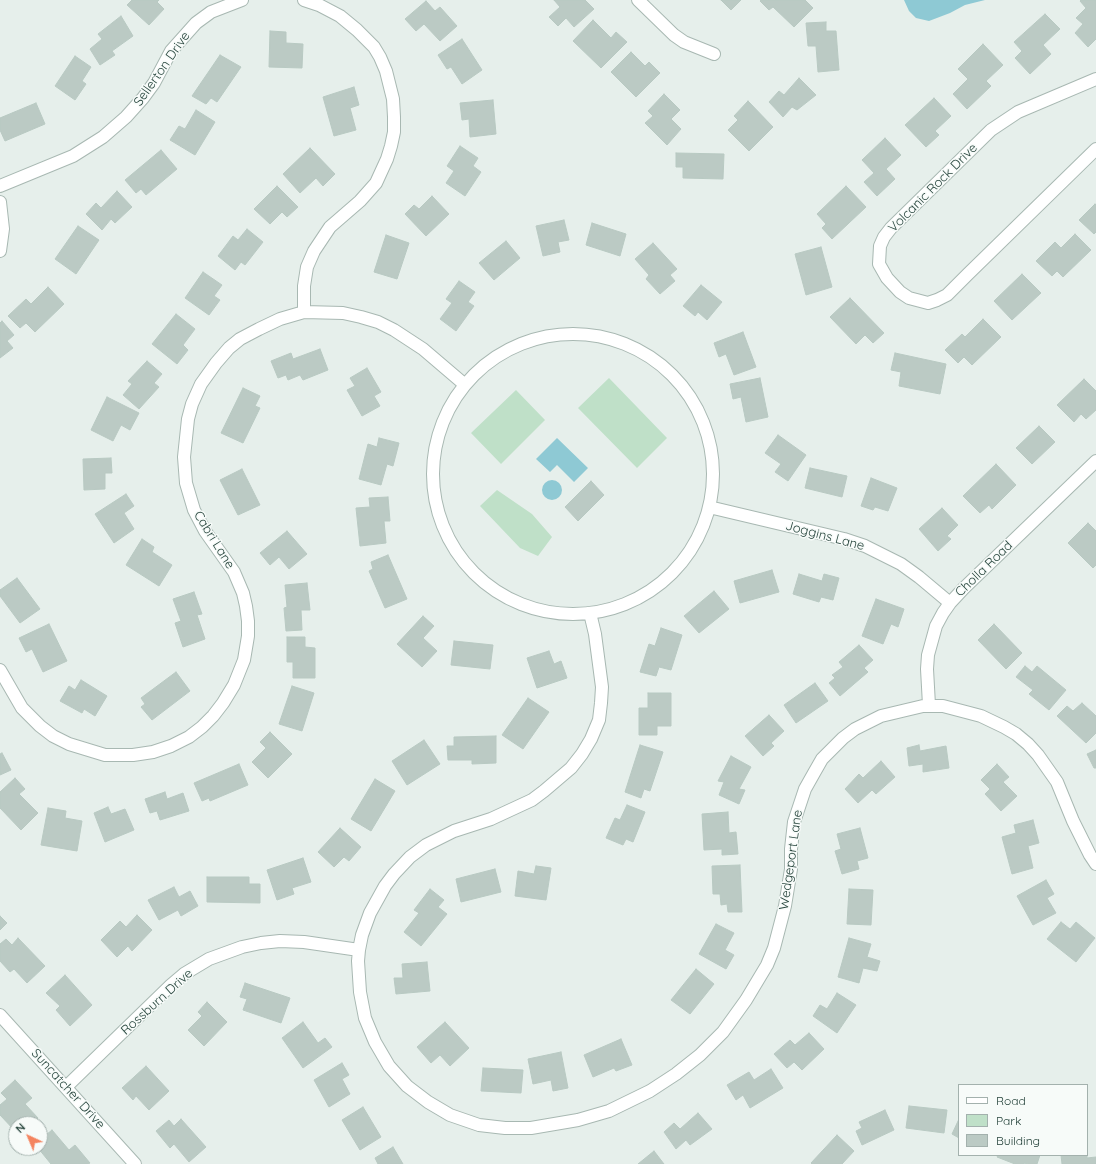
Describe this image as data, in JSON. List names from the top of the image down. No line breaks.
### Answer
{"streets":{"street":["Sellerton Drive","Volcanic Rock Drive","Joggins Lane","Cabri Lane","Cholla Road","Wedgeport Lane","Rossburn Drive","Suncatcher Drive"]},"crossings":[["Joggins Lane","Cholla Road"],["Cholla Road","Wedgeport Lane"],["Wedgeport Lane","Rossburn Drive"],["Rossburn Drive","Suncatcher Drive"]],"legend":["Road","Park","Building"],"north":"top left"}
